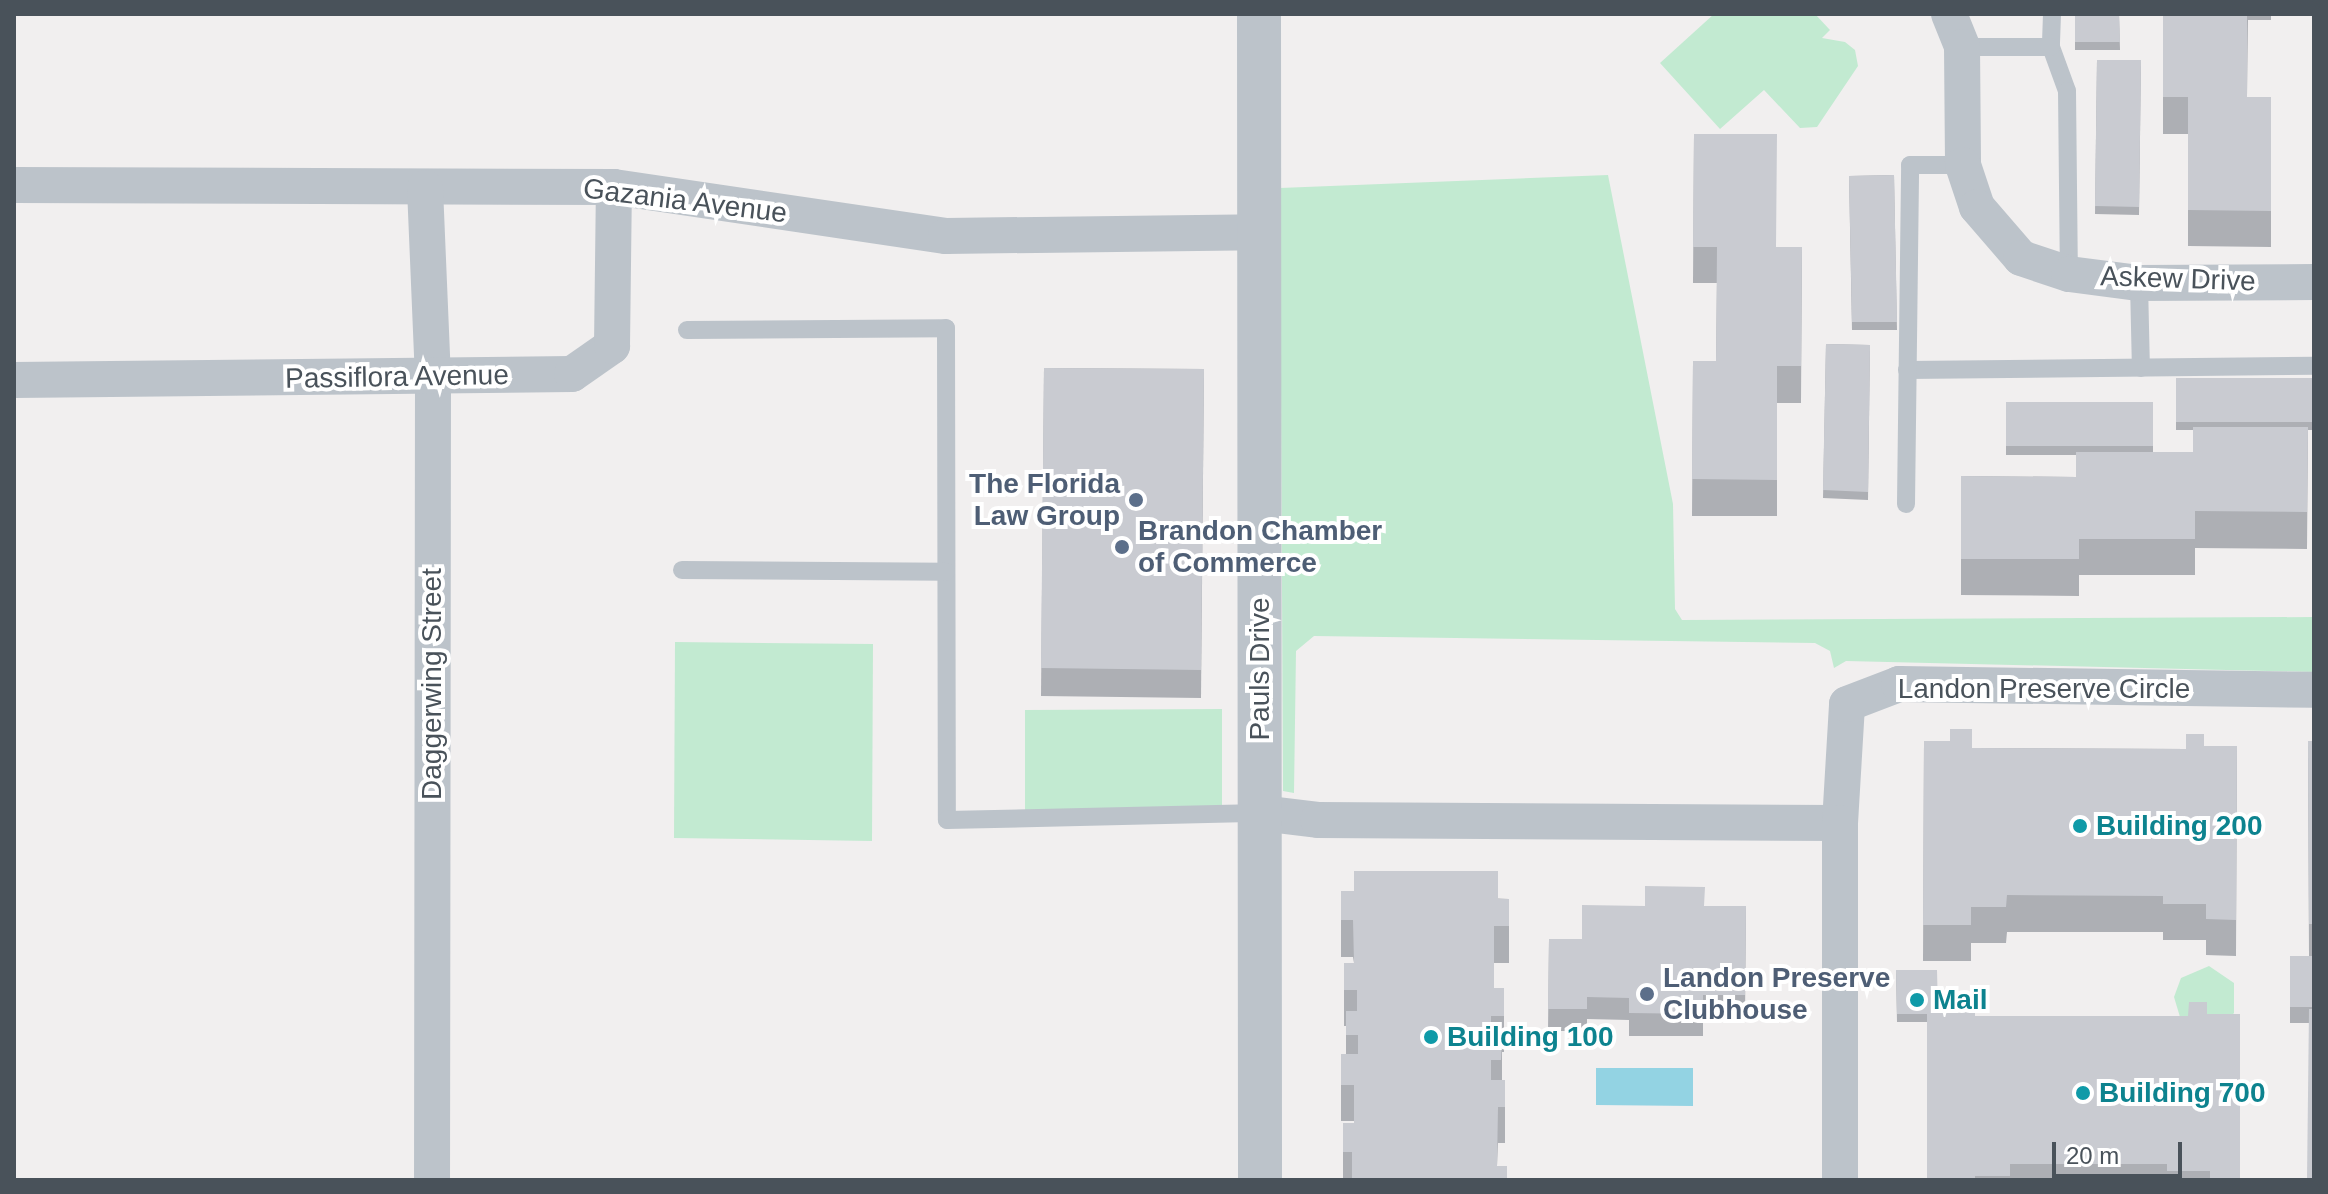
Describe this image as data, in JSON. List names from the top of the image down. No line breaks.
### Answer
{"streets":{"street":["Gazania Avenue","Askew Drive","Passiflora Avenue","Pauls Drive","Daggerwing Street","Landon Preserve Circle"]},"crossings":[["Gazania Avenue","Passiflora Avenue"],["Gazania Avenue","Pauls Drive"],["Gazania Avenue","Daggerwing Street"],["Passiflora Avenue","Daggerwing Street"]],"places":["The Florida Law Group","Brandon Chamber of Commerce","Building 200","Landon Preserve Clubhouse","Mail","Building 100","Building 700"],"scale_bar":"20 m"}
